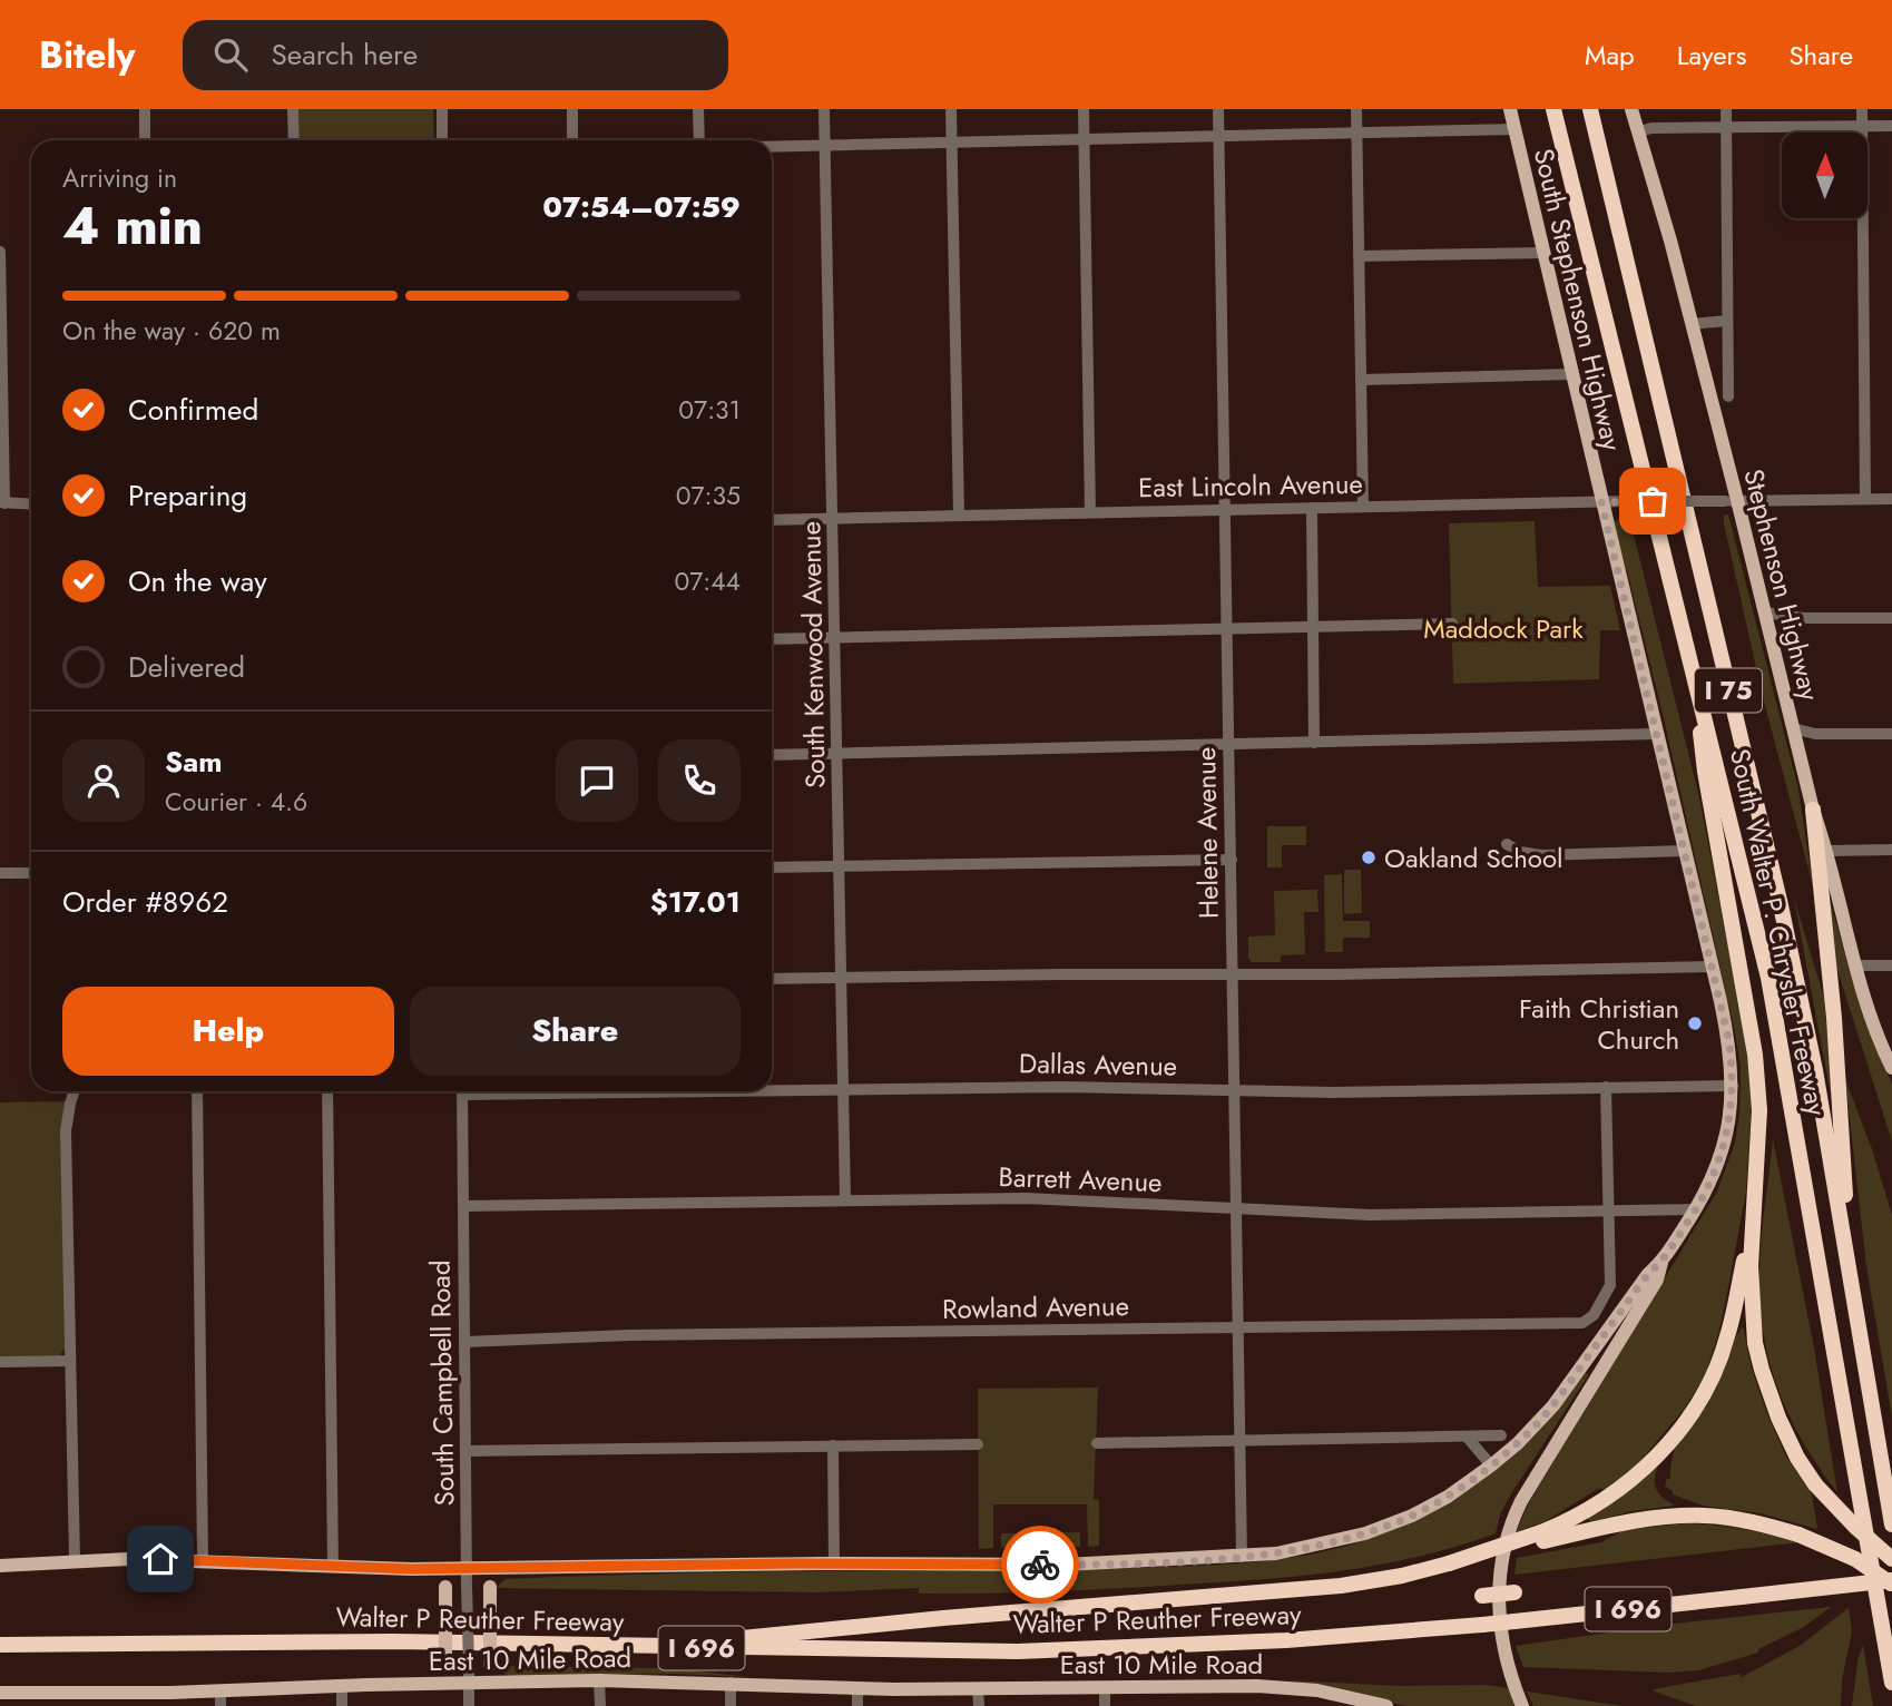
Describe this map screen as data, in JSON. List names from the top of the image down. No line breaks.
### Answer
{"streets":{"highway":["I 75","South Walter P. Chrysler Freeway","I 696","Walter P Reuther Freeway"],"main road":["South Stephenson Highway","Stephenson Highway","East 10 Mile Road"],"street":["East Lincoln Avenue","South Kenwood Avenue","Helene Avenue","Dallas Avenue","Barrett Avenue","Rowland Avenue","South Campbell Road"]},"crossings":[["South Stephenson Highway","East Lincoln Avenue"],["South Stephenson Highway","Dallas Avenue"],["South Stephenson Highway","Barrett Avenue"],["East Lincoln Avenue","Stephenson Highway"],["East Lincoln Avenue","South Kenwood Avenue"],["East Lincoln Avenue","Helene Avenue"],["South Kenwood Avenue","Dallas Avenue"],["South Kenwood Avenue","Barrett Avenue"],["Helene Avenue","Dallas Avenue"],["Helene Avenue","Barrett Avenue"],["Helene Avenue","Rowland Avenue"],["Barrett Avenue","Rowland Avenue"],["Barrett Avenue","South Campbell Road"],["Rowland Avenue","South Campbell Road"],["South Campbell Road","East 10 Mile Road"]],"parks":["Maddock Park"],"places":["Oakland School","Faith Christian Church"],"north":"top","page":{"header":"Bitely","search":"Search here","nav":["Map","Layers","Share"],"heading":["4 min","Arriving in","07:54–07:59"],"panel":["Sam","Courier · 4.6","Order #8962","$17.01"],"bar":"On the way · 620 m","list":[["Confirmed","07:31"],["Preparing","07:35"],["On the way","07:44"],"Delivered"],"buttons":["Help","Share"]}}
